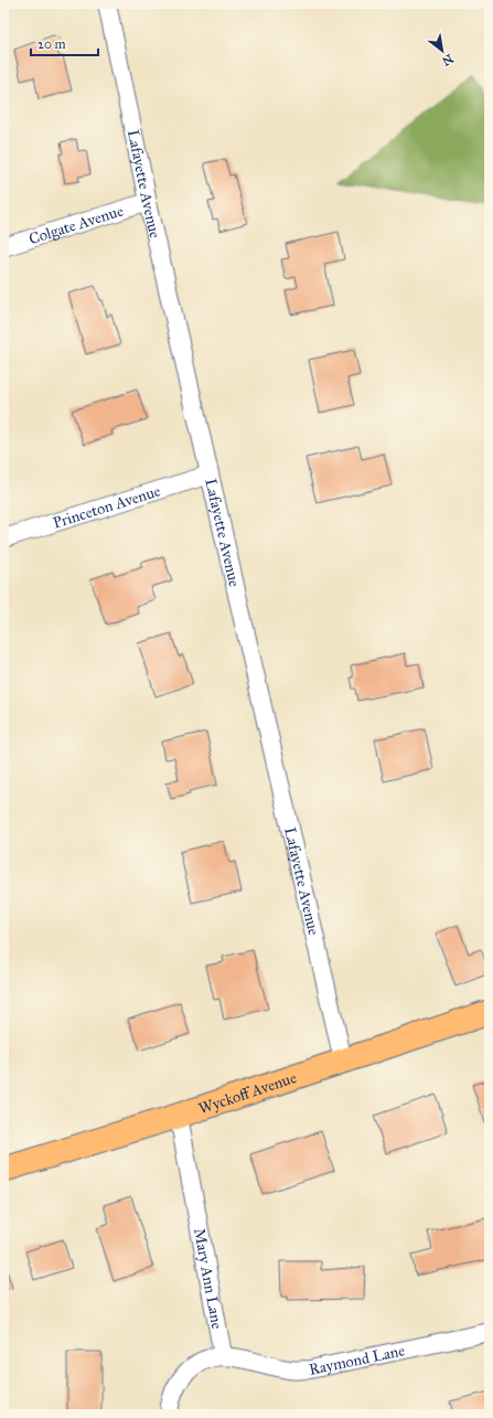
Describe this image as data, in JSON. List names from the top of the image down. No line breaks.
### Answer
{"streets":{"main road":["Wyckoff Avenue"],"street":["Lafayette Avenue","Colgate Avenue","Princeton Avenue","Mary Ann Lane","Raymond Lane"]},"crossings":[["Lafayette Avenue","Colgate Avenue"],["Lafayette Avenue","Princeton Avenue"],["Lafayette Avenue","Wyckoff Avenue"],["Wyckoff Avenue","Mary Ann Lane"],["Mary Ann Lane","Raymond Lane"]],"scale_bar":"20 m","north":"bottom right"}
